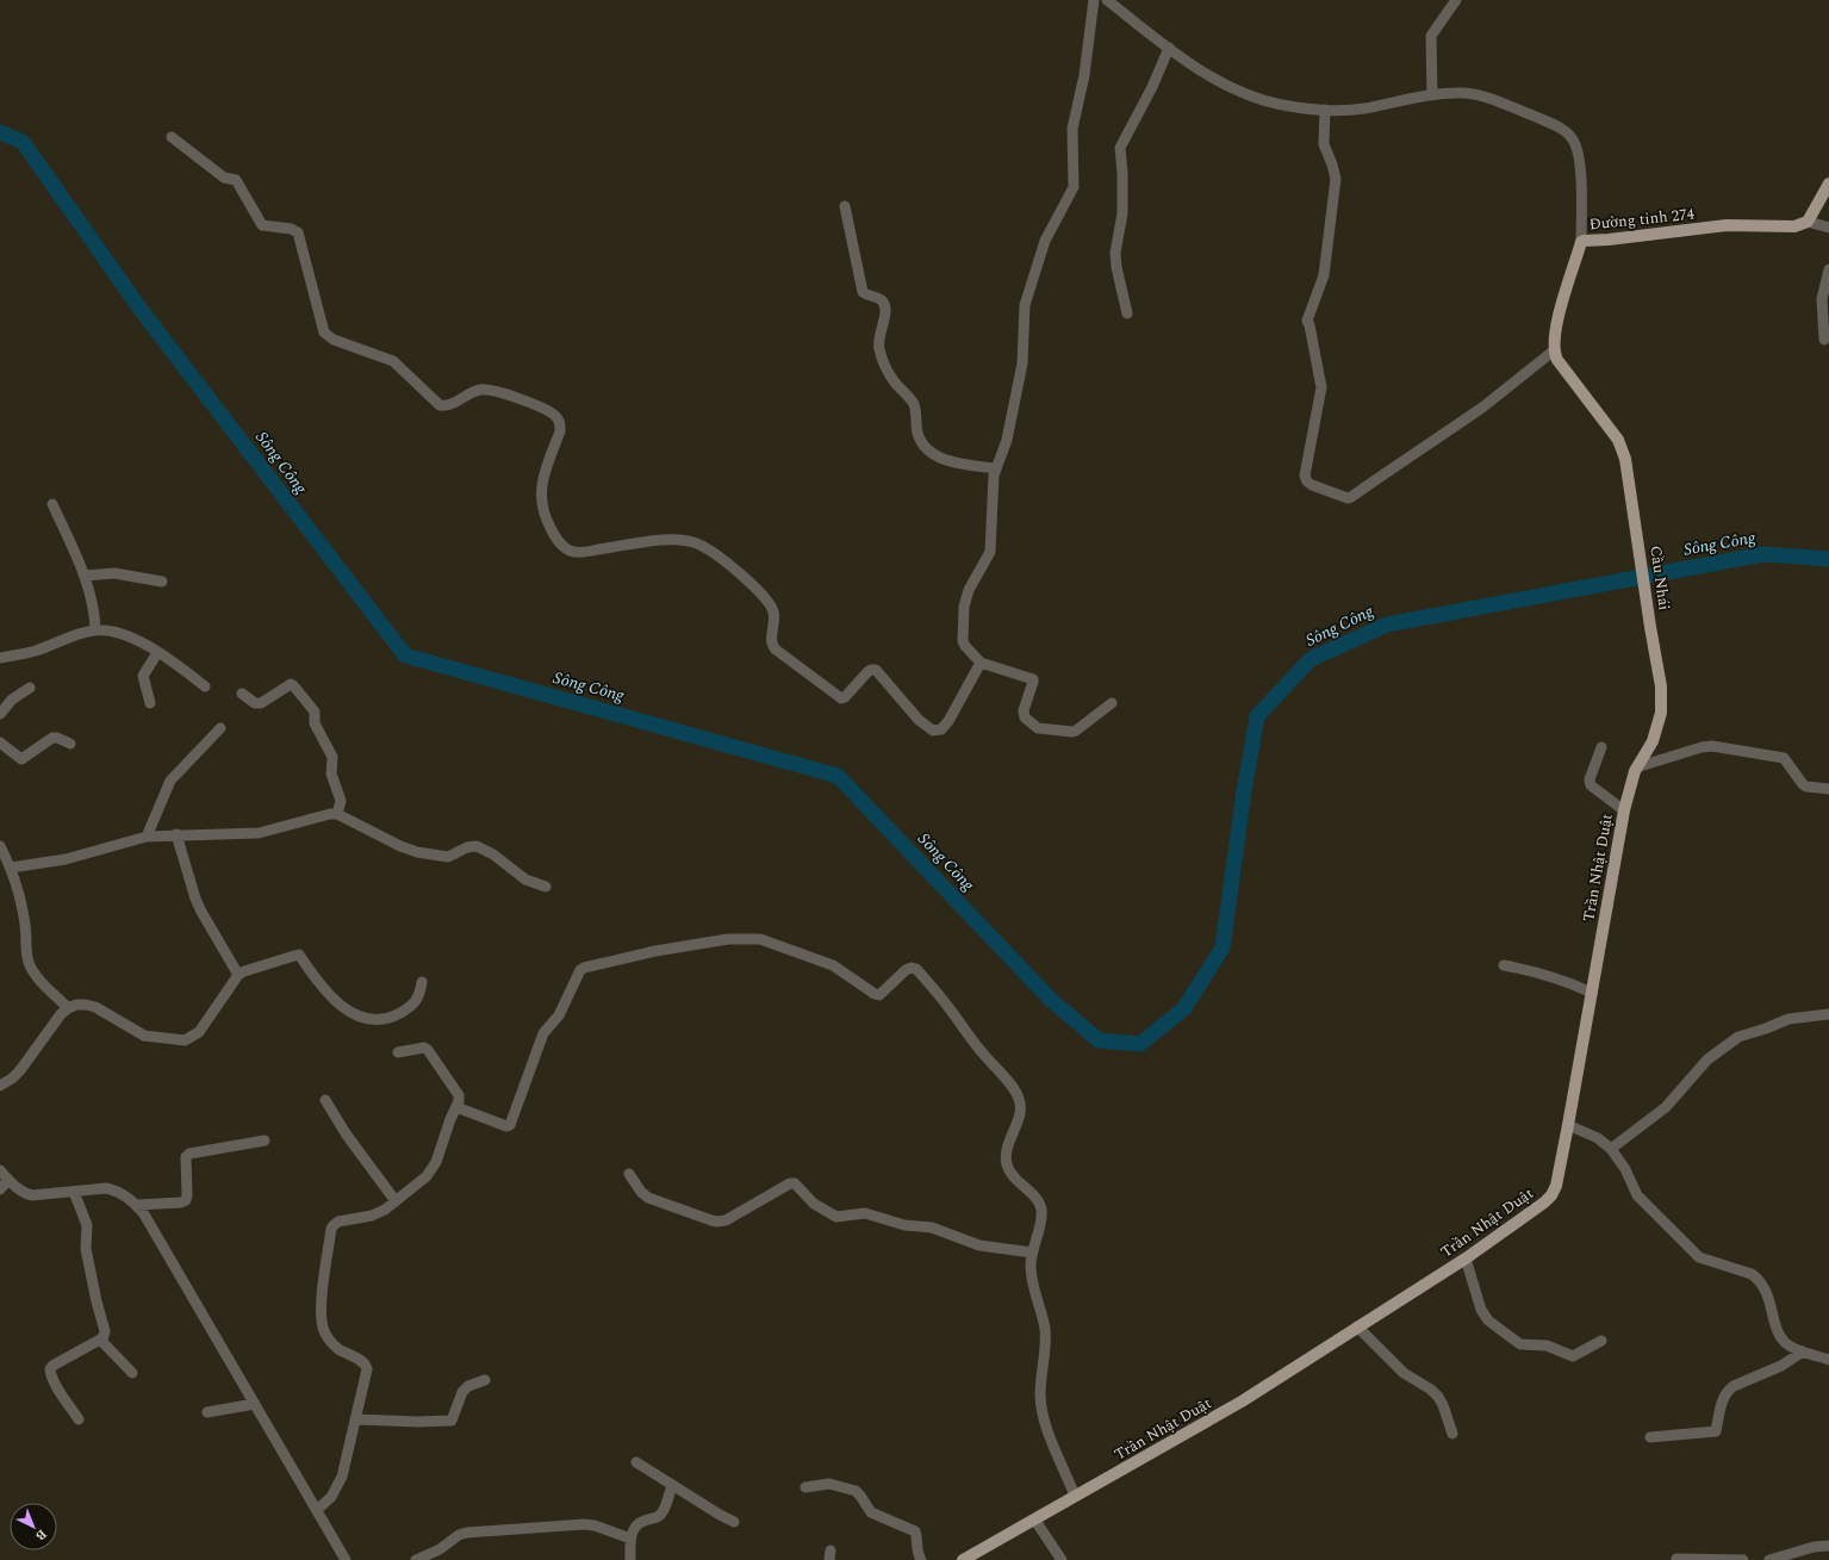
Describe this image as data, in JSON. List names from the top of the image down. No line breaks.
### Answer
{"streets":{"main road":["Đường tỉnh 274","Cầu Nhái","Trần Nhật Duật"]},"crossings":[["Đường tỉnh 274","Cầu Nhái"],["Cầu Nhái","Trần Nhật Duật"]],"water":["Sông Công"],"north":"bottom right"}
